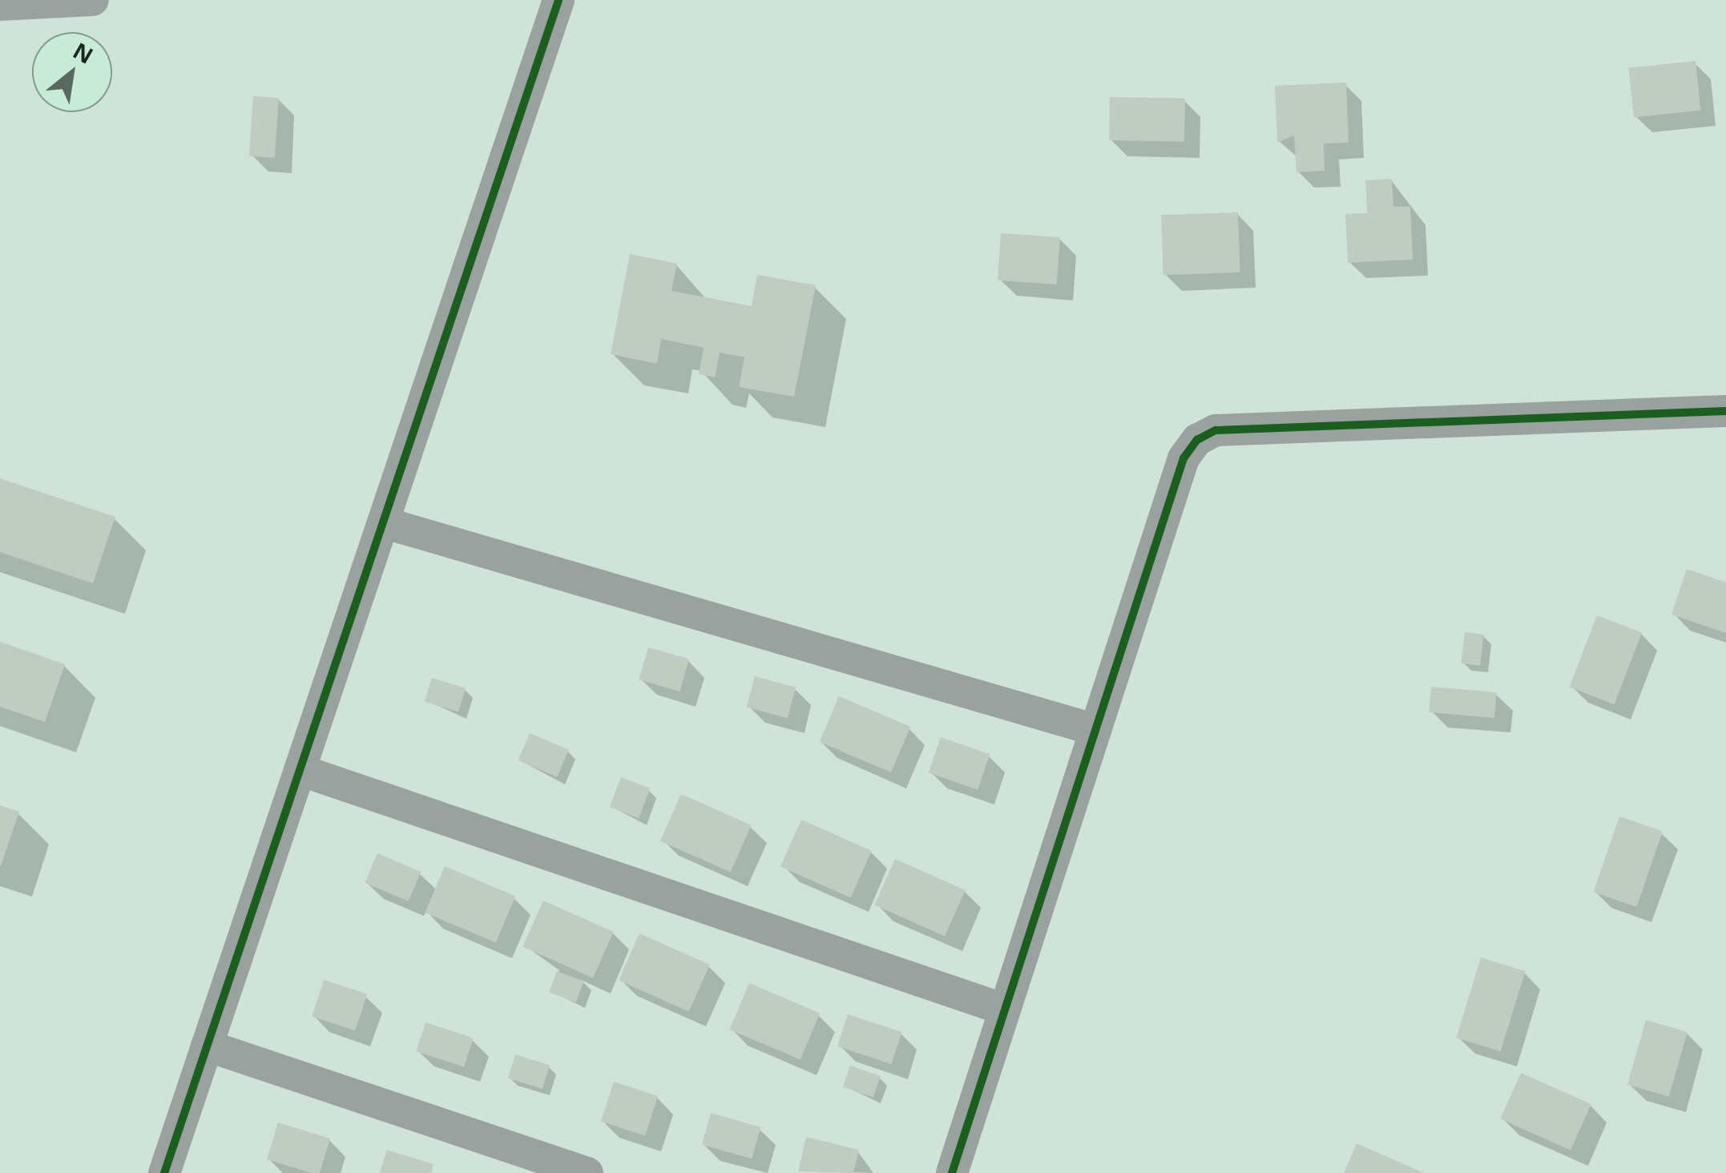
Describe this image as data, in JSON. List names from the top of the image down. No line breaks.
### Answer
{"north":"top right"}
